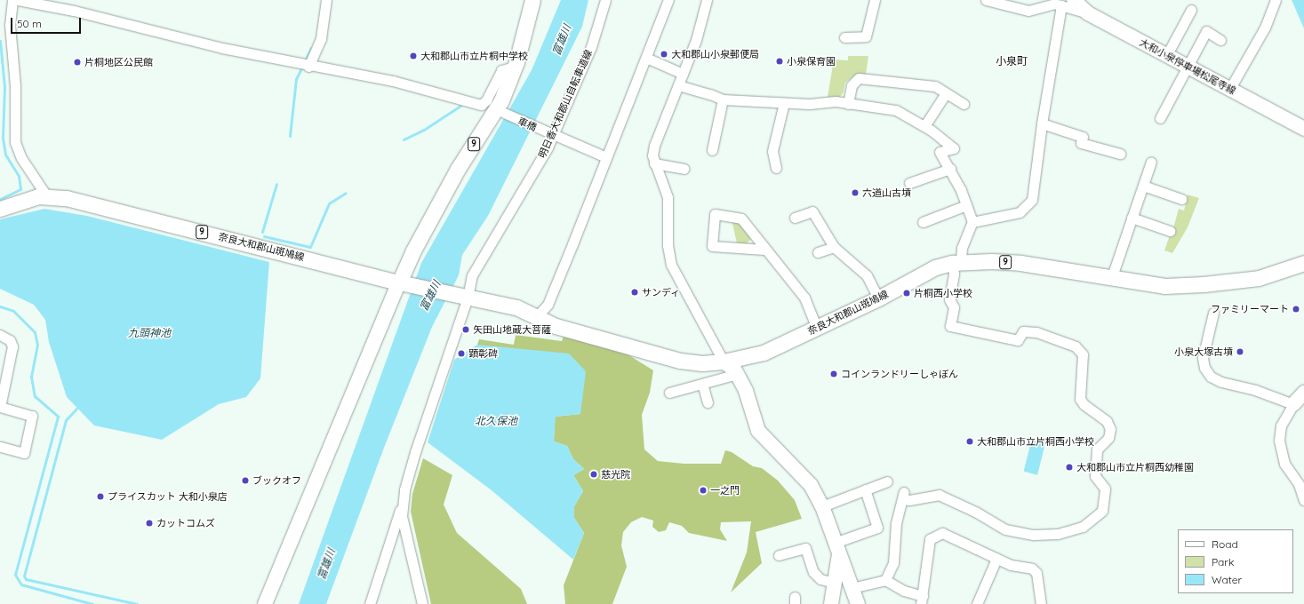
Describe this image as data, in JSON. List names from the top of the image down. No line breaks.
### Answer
{"streets":{"main road":["9","奈良大和郡山斑鳩線"],"street":["大和小泉停車場松尾寺線","明日香大和郡山自転車道線","車橋"]},"crossings":[["明日香大和郡山自転車道線","車橋"],["明日香大和郡山自転車道線","奈良大和郡山斑鳩線"],["9","奈良大和郡山斑鳩線"]],"districts":["小泉町"],"water":["富雄川","九頭神池","北久保池"],"places":["大和郡山小泉郵便局","大和郡山市立片桐中学校","小泉保育園","片桐地区公民館","六道山古墳","サンディ","片桐西小学校","ファミリーマート","矢田山地蔵大菩薩","小泉大塚古墳","顕彰碑","コインランドリーしゃぼん","大和郡山市立片桐西小学校","大和郡山市立片桐西幼稚園","慈光院","ブックオフ","一之門","プライスカット 大和小泉店","カットコムズ"],"legend":["Road","Park","Water"],"scale_bar":"50 m"}
